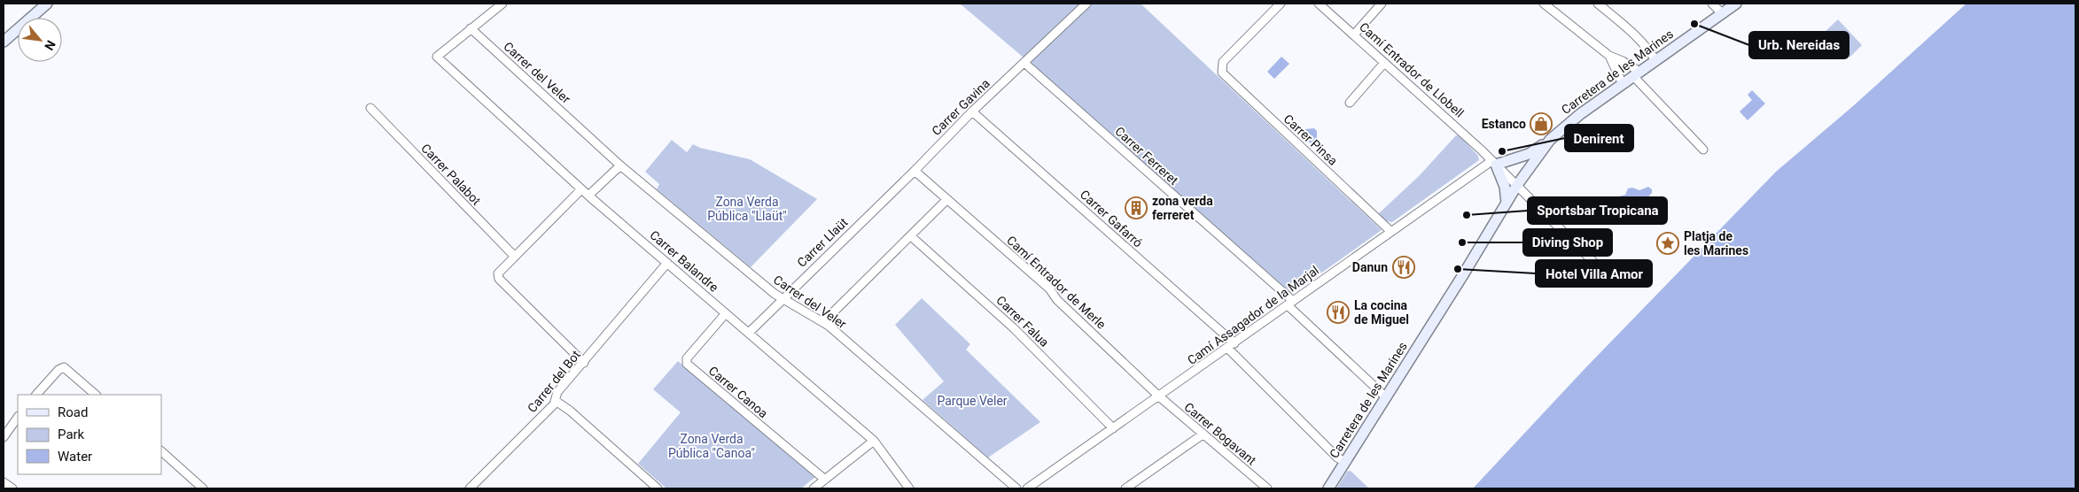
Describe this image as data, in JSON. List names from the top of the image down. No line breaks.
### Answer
{"streets":{"main road":["Carretera de les Marines"],"street":["Camí Entrador de Llobell","Carrer del Veler","Carrer Gavina","Carrer Pinsa","Carrer Ferreret","Carrer Palabot","Carrer Gafarró","Carrer Llaüt","Carrer Balandre","Camí Entrador de Merle","Camí Assagador de la Marjal","Carrer Falua","Carrer del Bot","Carrer Canoa","Carrer Bogavant"]},"crossings":[["Camí Entrador de Llobell","Carretera de les Marines"],["Camí Entrador de Llobell","Camí Assagador de la Marjal"],["Carretera de les Marines","Carrer Ferreret"],["Carretera de les Marines","Carrer Gafarró"],["Carrer del Veler","Carrer Llaüt"],["Carrer del Veler","Carrer Balandre"],["Carrer Gavina","Carrer Ferreret"],["Carrer Gavina","Carrer Gafarró"],["Carrer Gavina","Carrer Llaüt"],["Carrer Gavina","Camí Entrador de Merle"],["Carrer Pinsa","Camí Assagador de la Marjal"],["Carrer Ferreret","Camí Assagador de la Marjal"],["Carrer Gafarró","Camí Assagador de la Marjal"],["Carrer Llaüt","Carrer Balandre"],["Carrer Llaüt","Camí Entrador de Merle"],["Carrer Balandre","Carrer del Bot"],["Carrer Balandre","Carrer Canoa"],["Camí Entrador de Merle","Camí Assagador de la Marjal"],["Camí Entrador de Merle","Carrer Bogavant"],["Camí Assagador de la Marjal","Carrer Falua"],["Camí Assagador de la Marjal","Carrer Bogavant"]],"parks":["Zona Verda Pública \"Llaüt\"","Parque Veler","Zona Verda Pública \"Canoa\""],"places":{"other":["Urb. Nereidas","Denirent","Sportsbar Tropicana","Diving Shop","Hotel Villa Amor"],"shop":["Estanco"],"building":["zona verda ferreret"],"place":["Platja de les Marines"],"restaurant":["Danun","La cocina de Miguel"]},"legend":["Road","Park","Water"],"north":"bottom right"}
